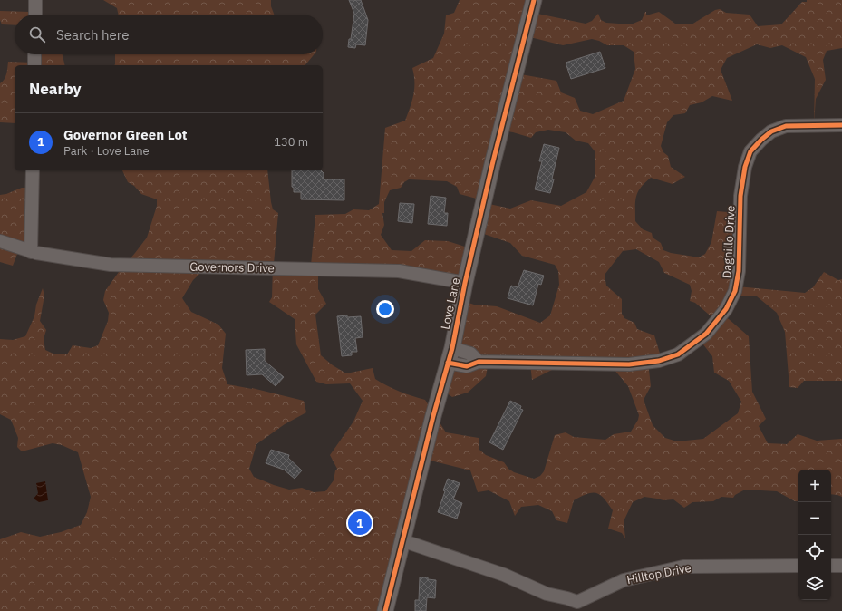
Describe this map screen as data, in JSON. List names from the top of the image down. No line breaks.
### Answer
{"streets":{"street":["Dagnillo Drive","Governors Drive","Love Lane","Hilltop Drive"]},"crossings":[["Dagnillo Drive","Love Lane"],["Governors Drive","Love Lane"],["Love Lane","Hilltop Drive"]],"page":{"search":"Search here","heading":"Nearby","list":[{"mark":"1","name":"Governor Green Lot","note":"Park · Love Lane","value":"130 m"}],"map_buttons":["+","−"],"pins":"1"}}
